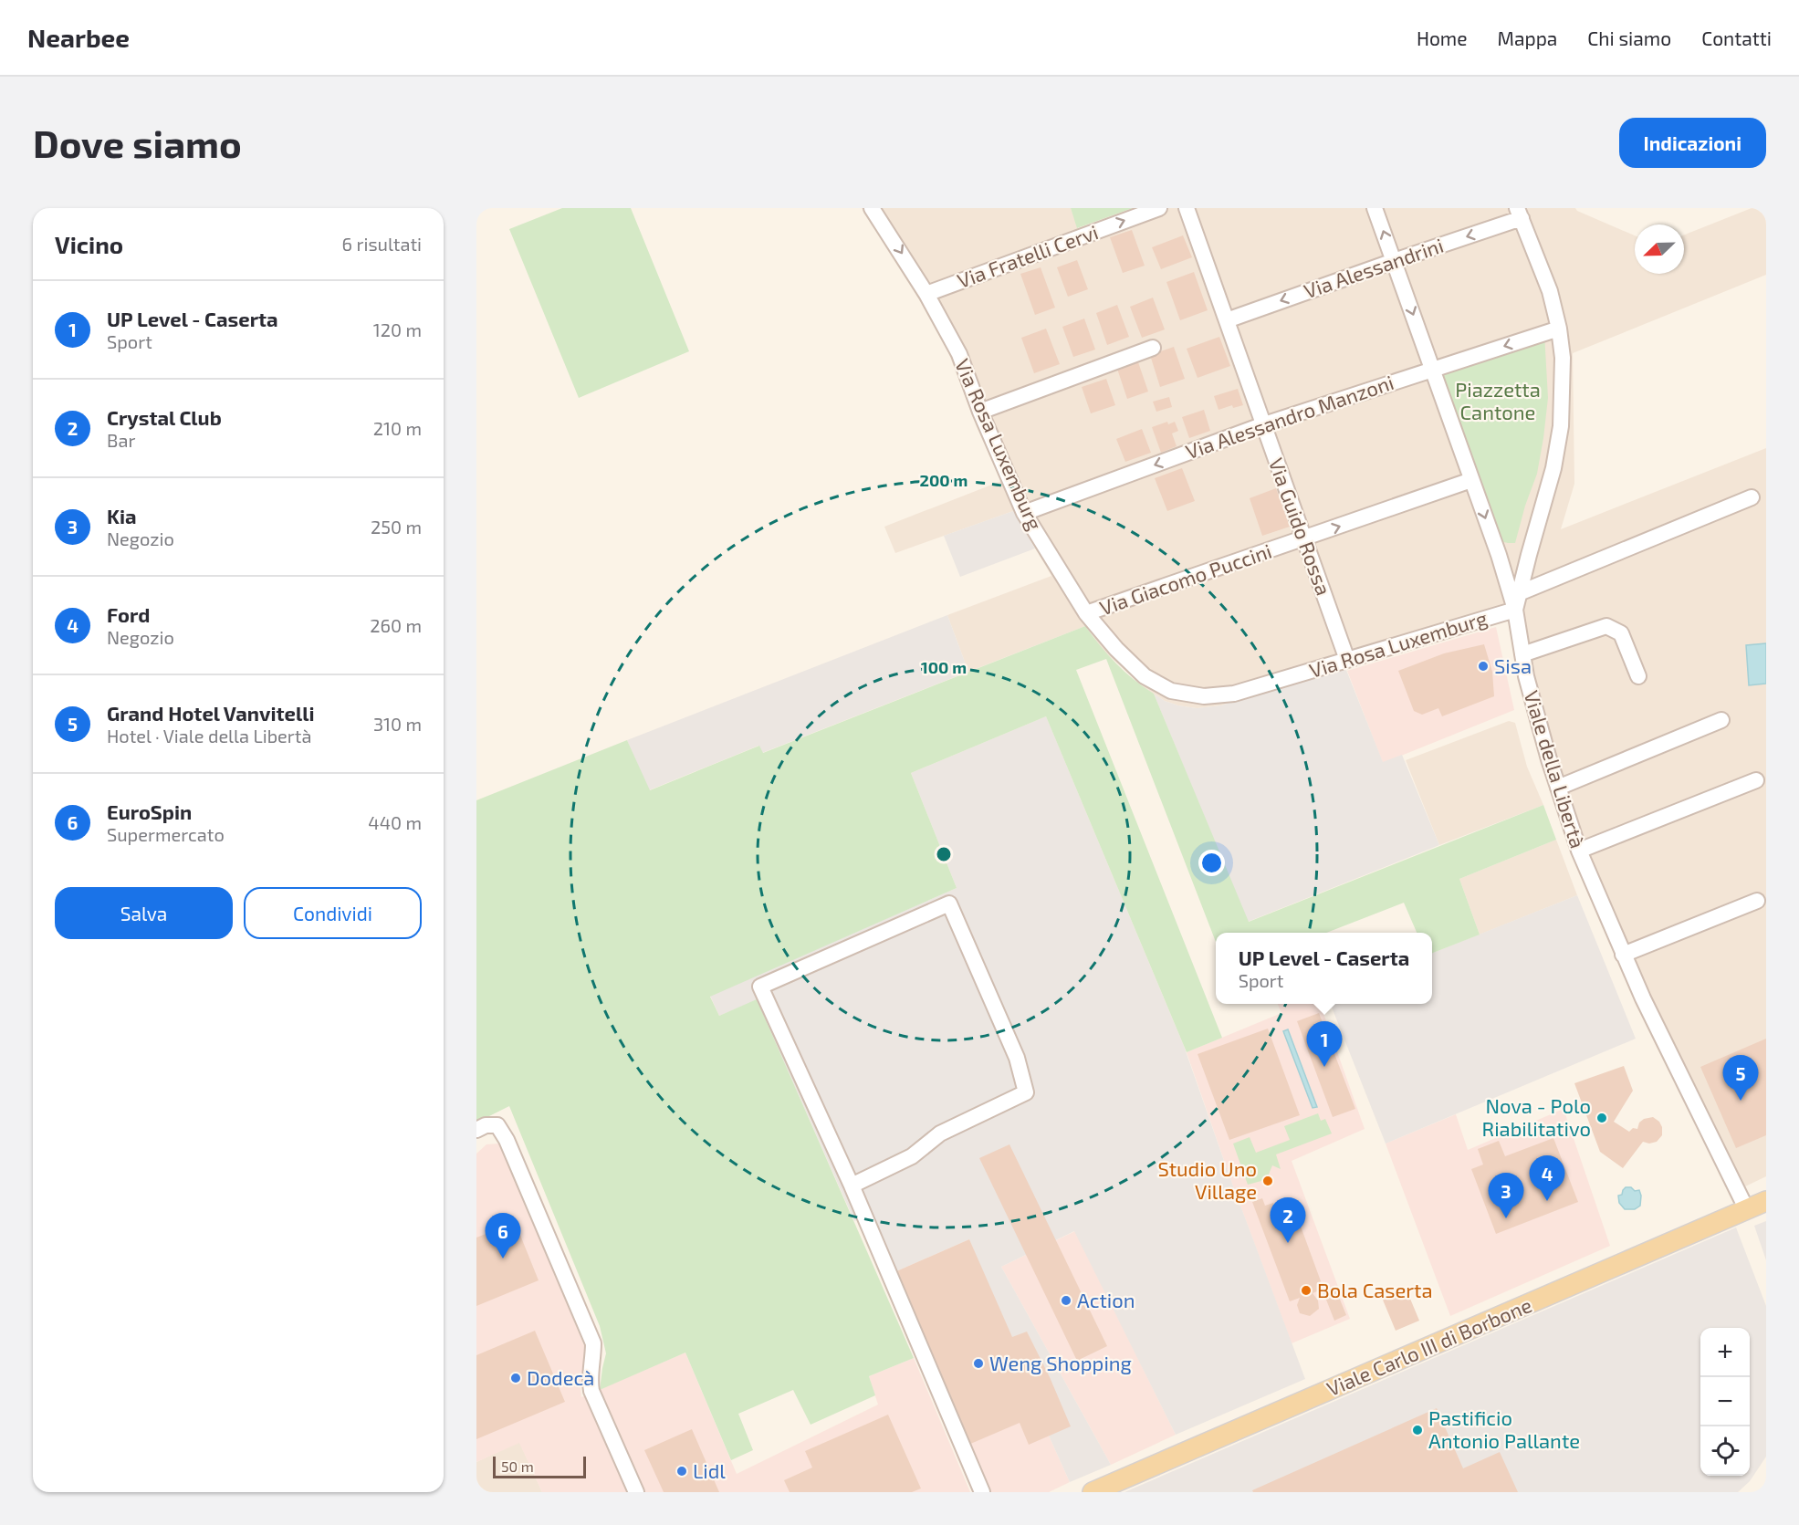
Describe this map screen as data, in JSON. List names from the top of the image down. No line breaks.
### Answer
{"streets":{"main road":["Viale Carlo III di Borbone"],"street":["Via Fratelli Cervi","Via Alessandrini","Via Alessandro Manzoni","Via Rosa Luxemburg","Via Guido Rossa","Via Giacomo Puccini","Viale della Libertà"]},"crossings":[["Via Fratelli Cervi","Via Rosa Luxemburg"],["Via Alessandrini","Via Guido Rossa"],["Via Alessandrini","Viale della Libertà"],["Via Alessandro Manzoni","Via Rosa Luxemburg"],["Via Alessandro Manzoni","Via Guido Rossa"],["Via Alessandro Manzoni","Viale della Libertà"],["Via Rosa Luxemburg","Via Guido Rossa"],["Via Rosa Luxemburg","Via Giacomo Puccini"],["Via Rosa Luxemburg","Viale della Libertà"],["Via Guido Rossa","Via Giacomo Puccini"],["Viale della Libertà","Viale Carlo III di Borbone"]],"one_way":["Via Alessandrini","Via Giacomo Puccini"],"parks":["Piazzetta Cantone"],"places":["Sisa","Nova - Polo Riabilitativo","Studio Uno Village","Bola Caserta","Action","Weng Shopping","Dodecà","Pastificio Antonio Pallante","Lidl"],"scale_bar":"50 m","north":"bottom left","page":{"header":"Nearbee","nav":["Home","Mappa","Chi siamo","Contatti"],"buttons":["Indicazioni",["Salva","Condividi"]],"title":"Dove siamo","heading":["Vicino","6 risultati"],"list":[{"mark":"1","name":"UP Level - Caserta","note":"Sport","value":"120 m"},{"mark":"2","name":"Crystal Club","note":"Bar","value":"210 m"},{"mark":"3","name":"Kia","note":"Negozio","value":"250 m"},{"mark":"4","name":"Ford","note":"Negozio","value":"260 m"},{"mark":"5","name":"Grand Hotel Vanvitelli","note":"Hotel · Viale della Libertà","value":"310 m"},{"mark":"6","name":"EuroSpin","note":"Supermercato","value":"440 m"}],"popup":["UP Level - Caserta","Sport"],"pins":["1","5","4","3","2","6"],"map_buttons":["+","−"],"scale":"50 m"},"rings":["200 m","100 m"]}
